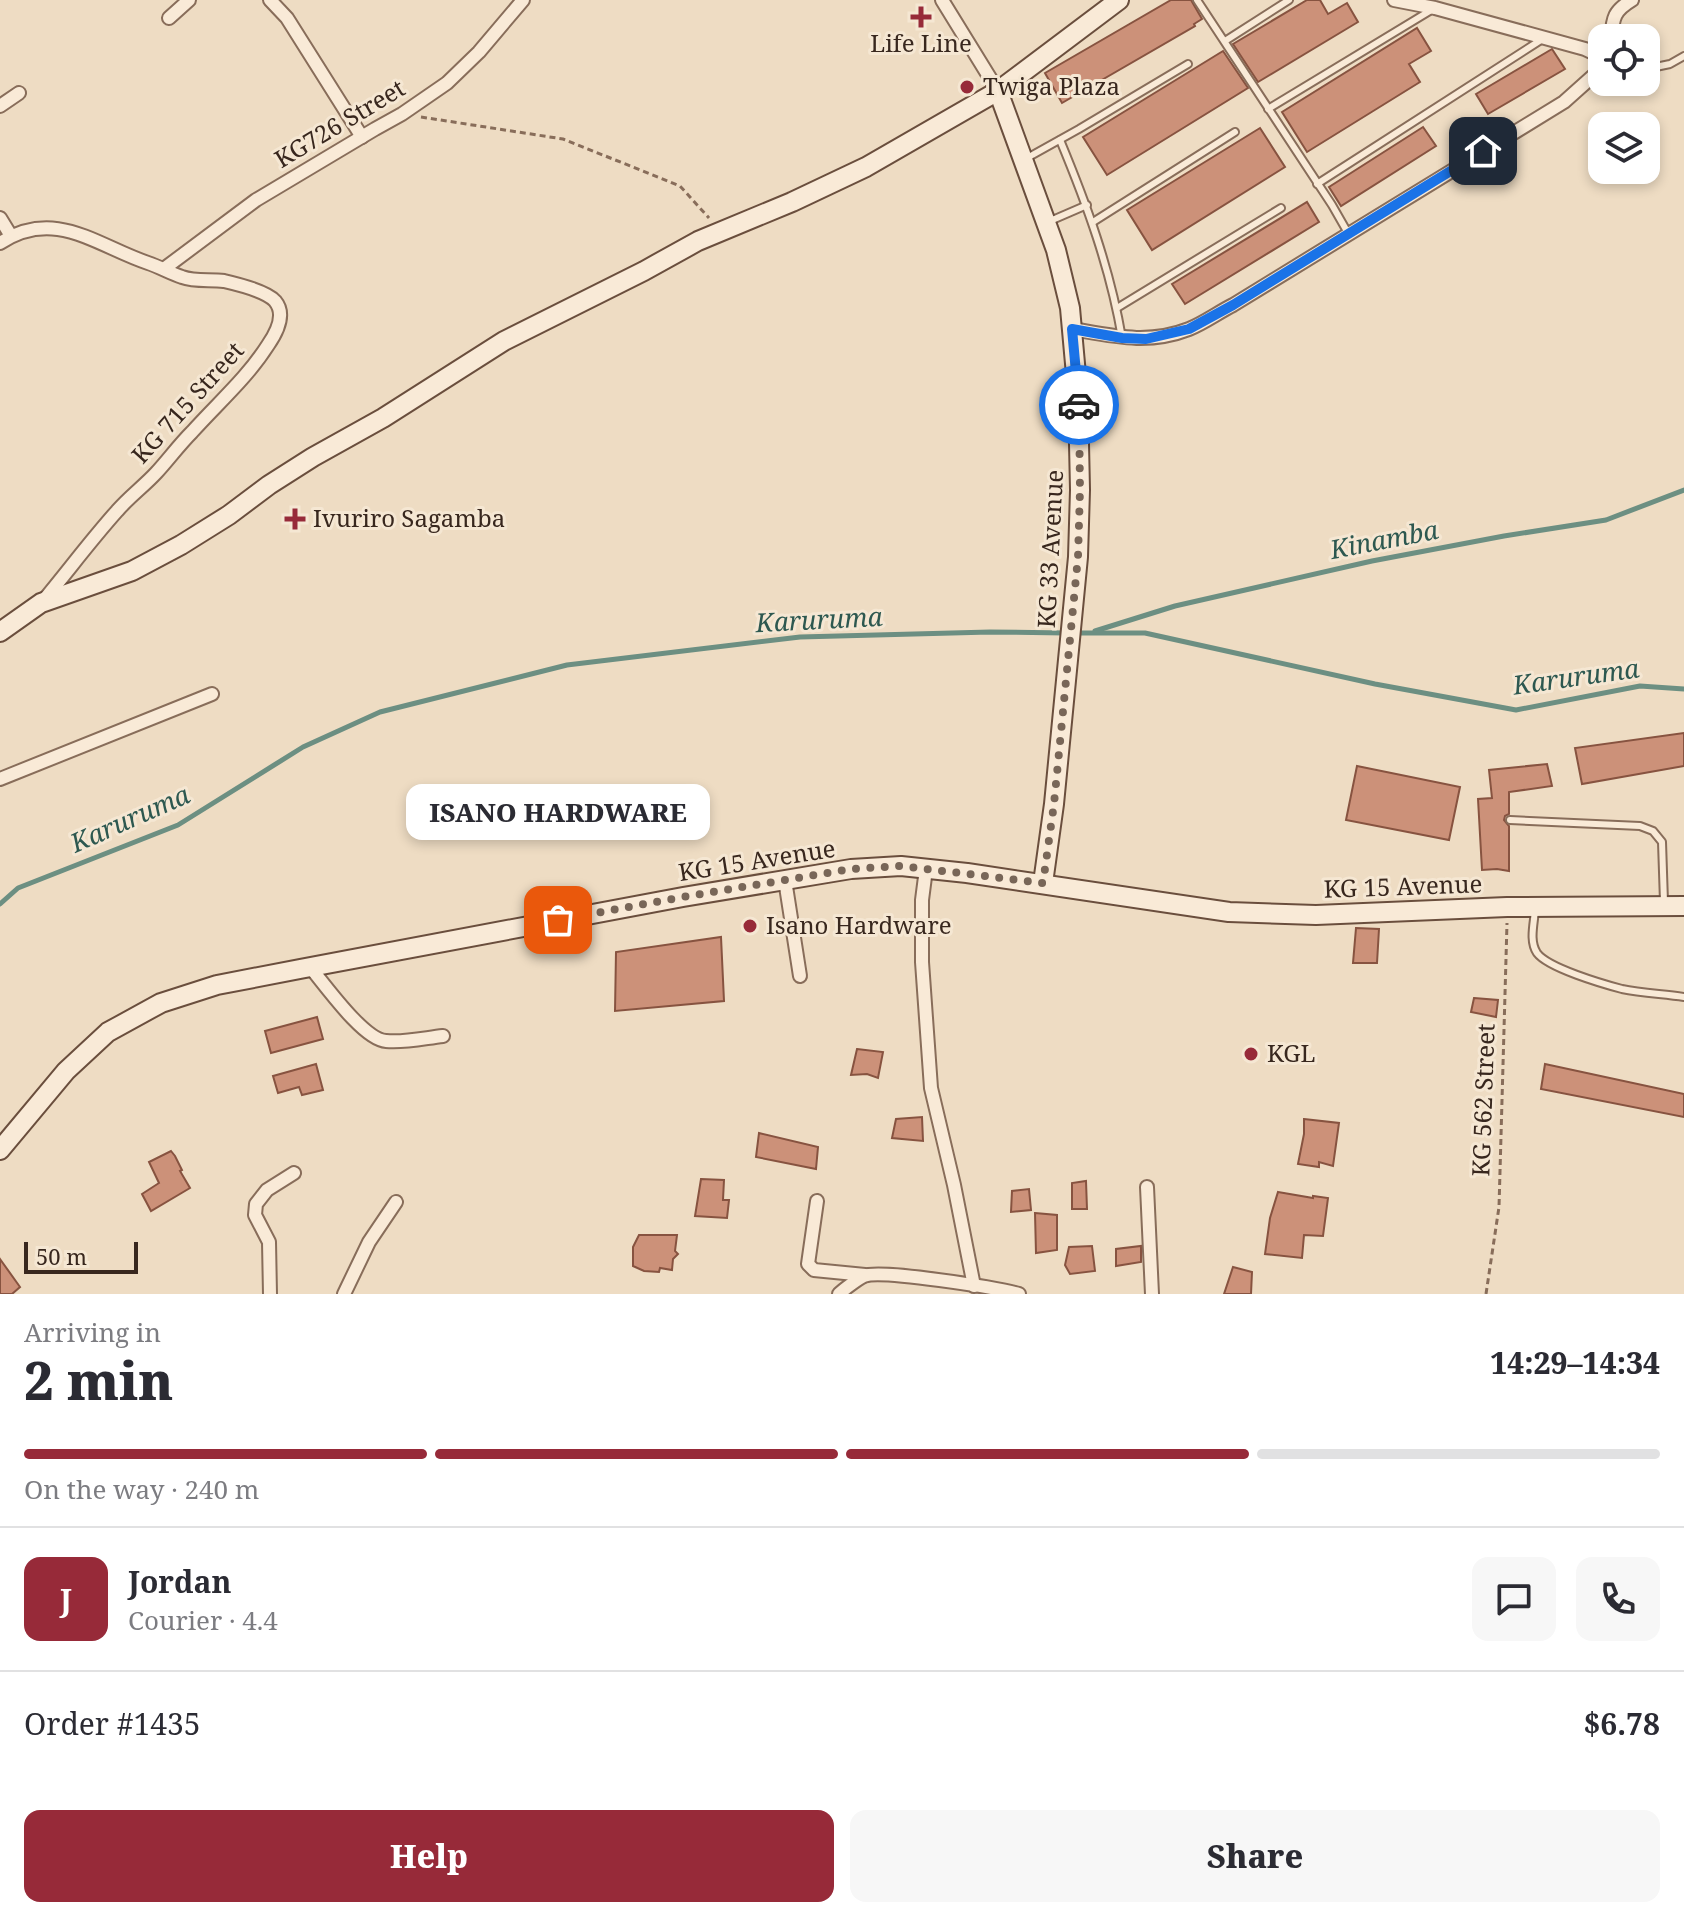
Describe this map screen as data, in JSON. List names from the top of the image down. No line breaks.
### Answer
{"streets":{"main road":["KG 33 Avenue","KG 15 Avenue"],"street":["KG726 Street","KG 715 Street"],"path":["KG 562 Street"]},"crossings":[["KG726 Street","KG 715 Street"],["KG 33 Avenue","KG 15 Avenue"],["KG 15 Avenue","KG 562 Street"]],"water":["Kinamba","Karuruma"],"places":{"health":["Life Line","Ivuriro Sagamba"],"other":["Twiga Plaza","ISANO HARDWARE","Isano Hardware","KGL"]},"scale_bar":"50 m","page":{"bubble":"ISANO HARDWARE","scale":"50 m","heading":["2 min","Arriving in","14:29–14:34"],"panel":["Jordan","Courier · 4.4","Order #1435","$6.78"],"bar":"On the way · 240 m","round":"J","buttons":["Help","Share"]}}
